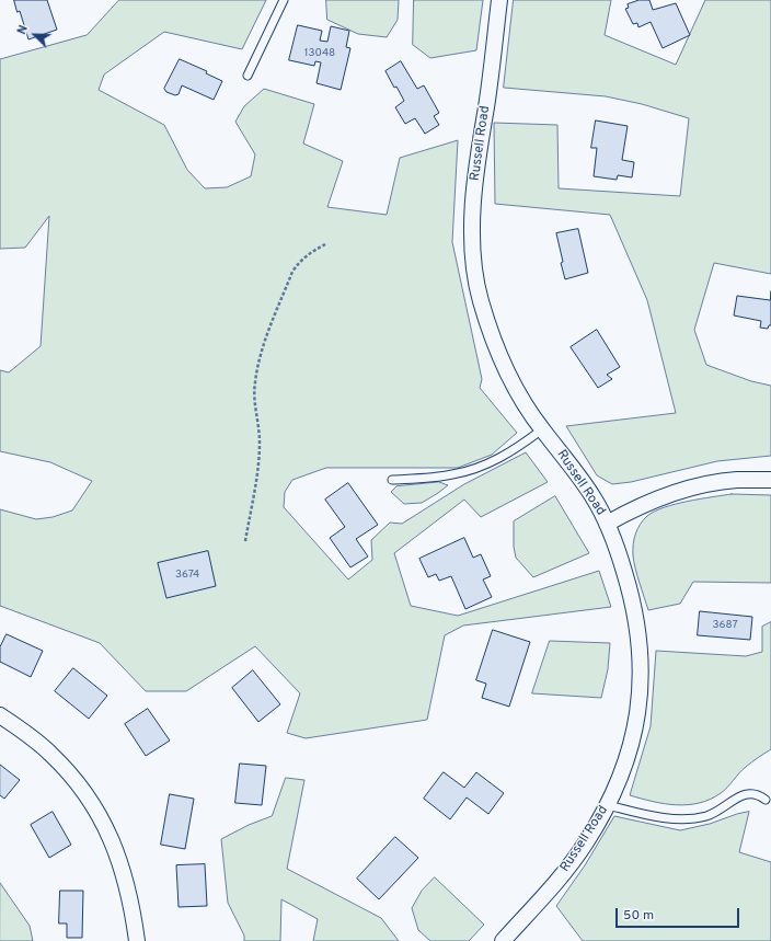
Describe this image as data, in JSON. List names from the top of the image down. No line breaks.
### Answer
{"streets":{"street":["Russell Road"]},"house_numbers":["13048","3674","3687"],"scale_bar":"50 m","north":"top left"}
